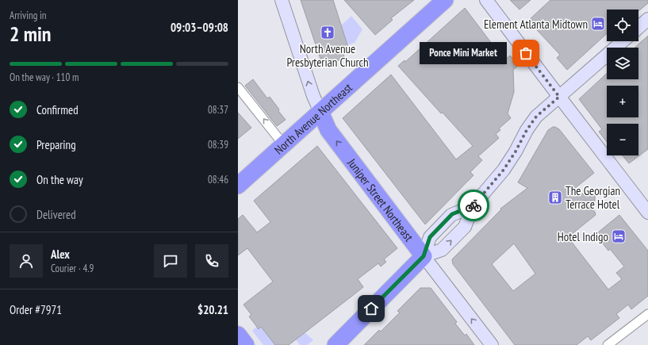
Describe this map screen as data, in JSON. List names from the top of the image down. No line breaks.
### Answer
{"streets":{"highway":["North Avenue Northeast","Juniper Street Northeast"]},"crossings":[["North Avenue Northeast","Juniper Street Northeast"]],"one_way":["Juniper Street Northeast"],"places":{"hotel":["Element Atlanta Midtown","Hotel Indigo"],"church":["North Avenue Presbyterian Church"],"other":["Ponce Mini Market"],"building":["The Georgian Terrace Hotel"]},"page":{"heading":["2 min","Arriving in","09:03–09:08"],"panel":["Alex","Courier · 4.9","Order #7971","$20.21"],"map_buttons":["+","−"],"bubble":"Ponce Mini Market","bar":"On the way · 110 m","list":[["Confirmed","08:37"],["Preparing","08:39"],["On the way","08:46"],"Delivered"]}}
